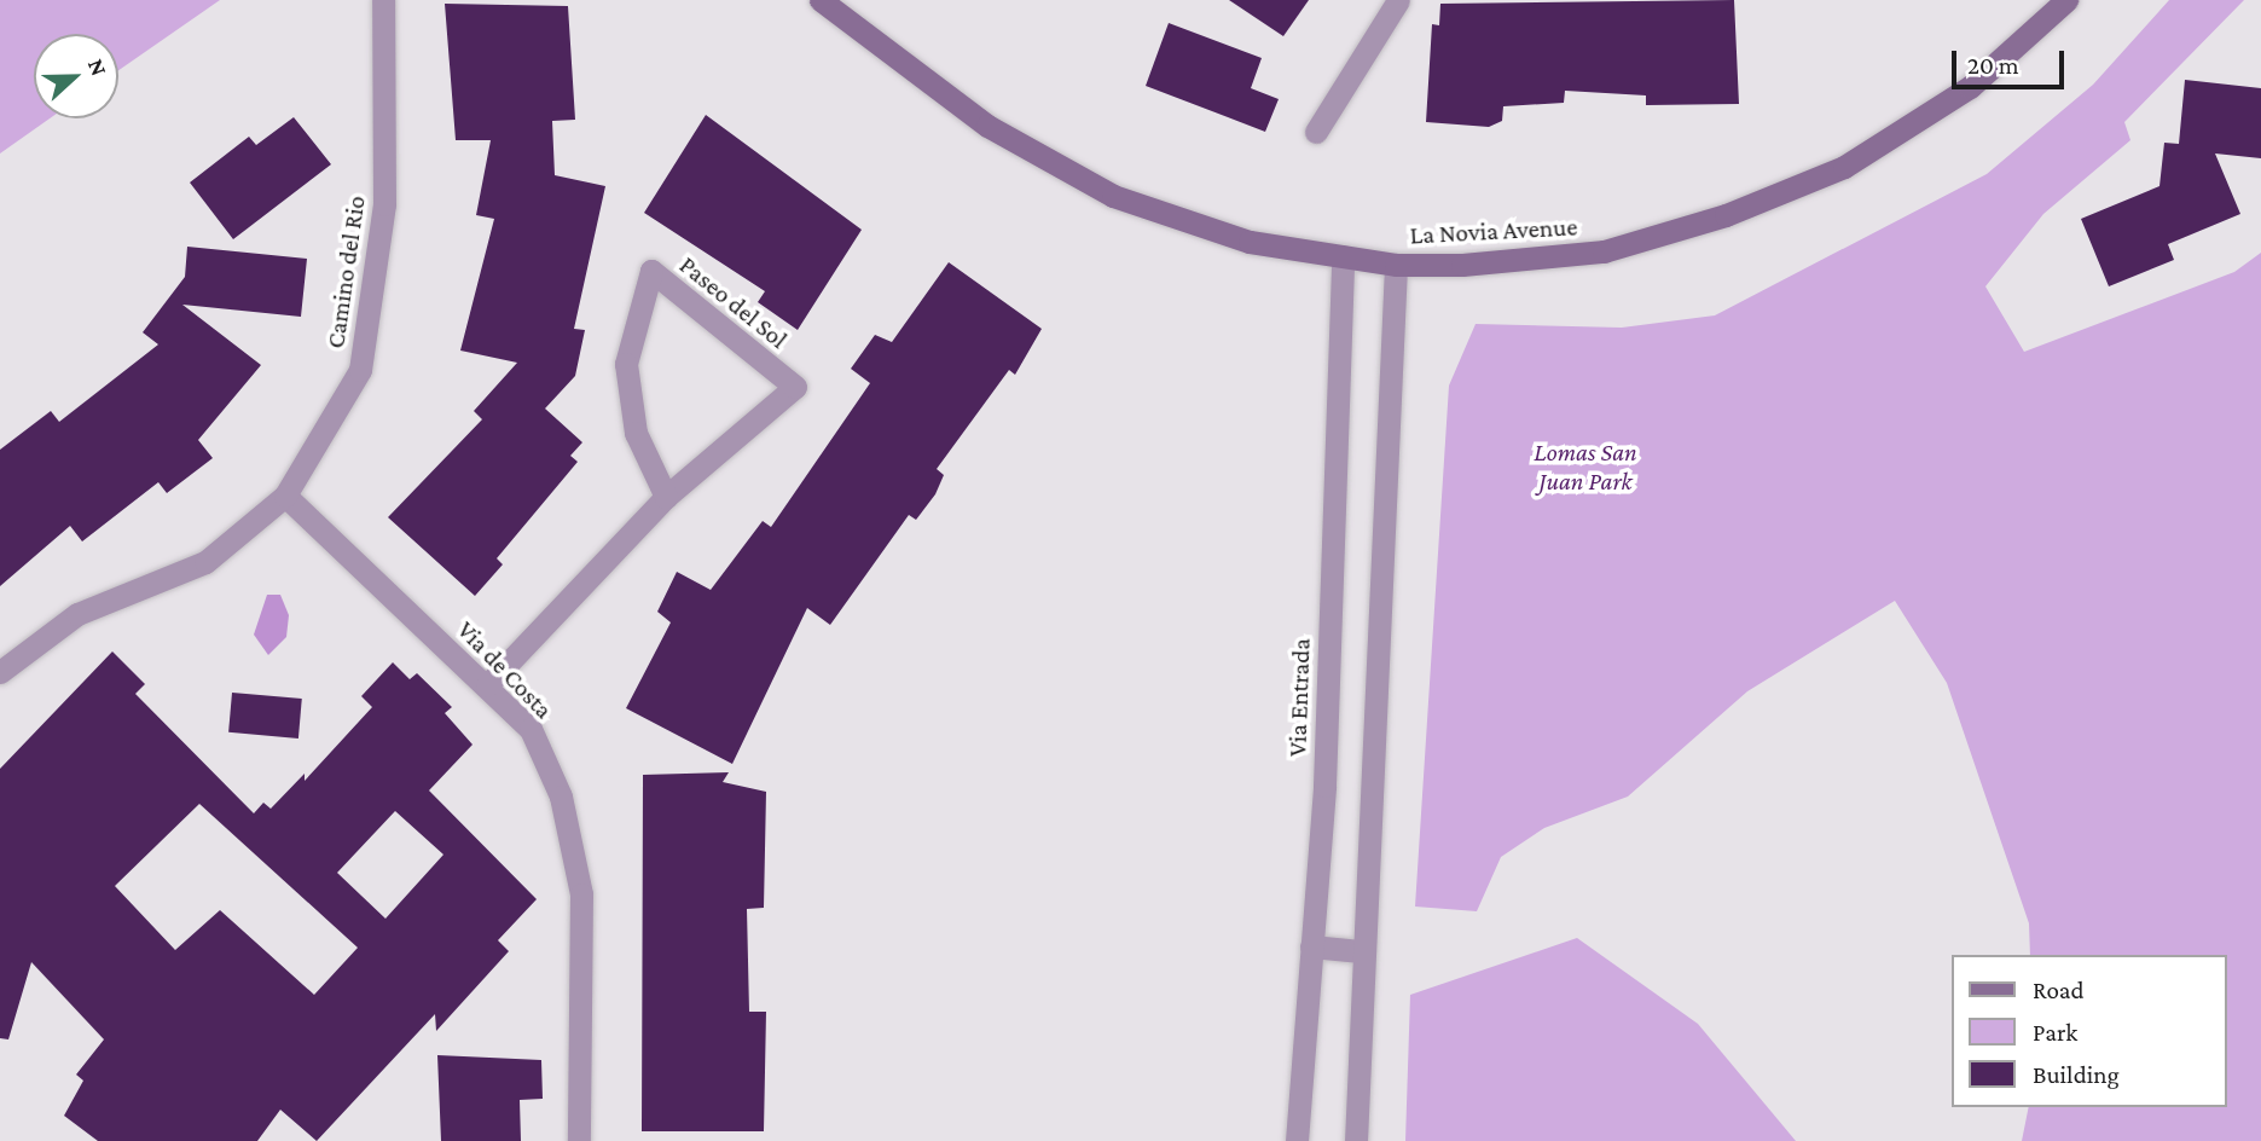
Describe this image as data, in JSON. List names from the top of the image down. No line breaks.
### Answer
{"streets":{"main road":["La Novia Avenue"],"street":["Camino del Rio","Paseo del Sol","Via de Costa","Via Entrada"]},"crossings":[["La Novia Avenue","Via Entrada"],["Camino del Rio","Via de Costa"],["Paseo del Sol","Via de Costa"]],"parks":["Lomas San Juan Park"],"legend":["Road","Park","Building"],"scale_bar":"20 m","north":"right"}
